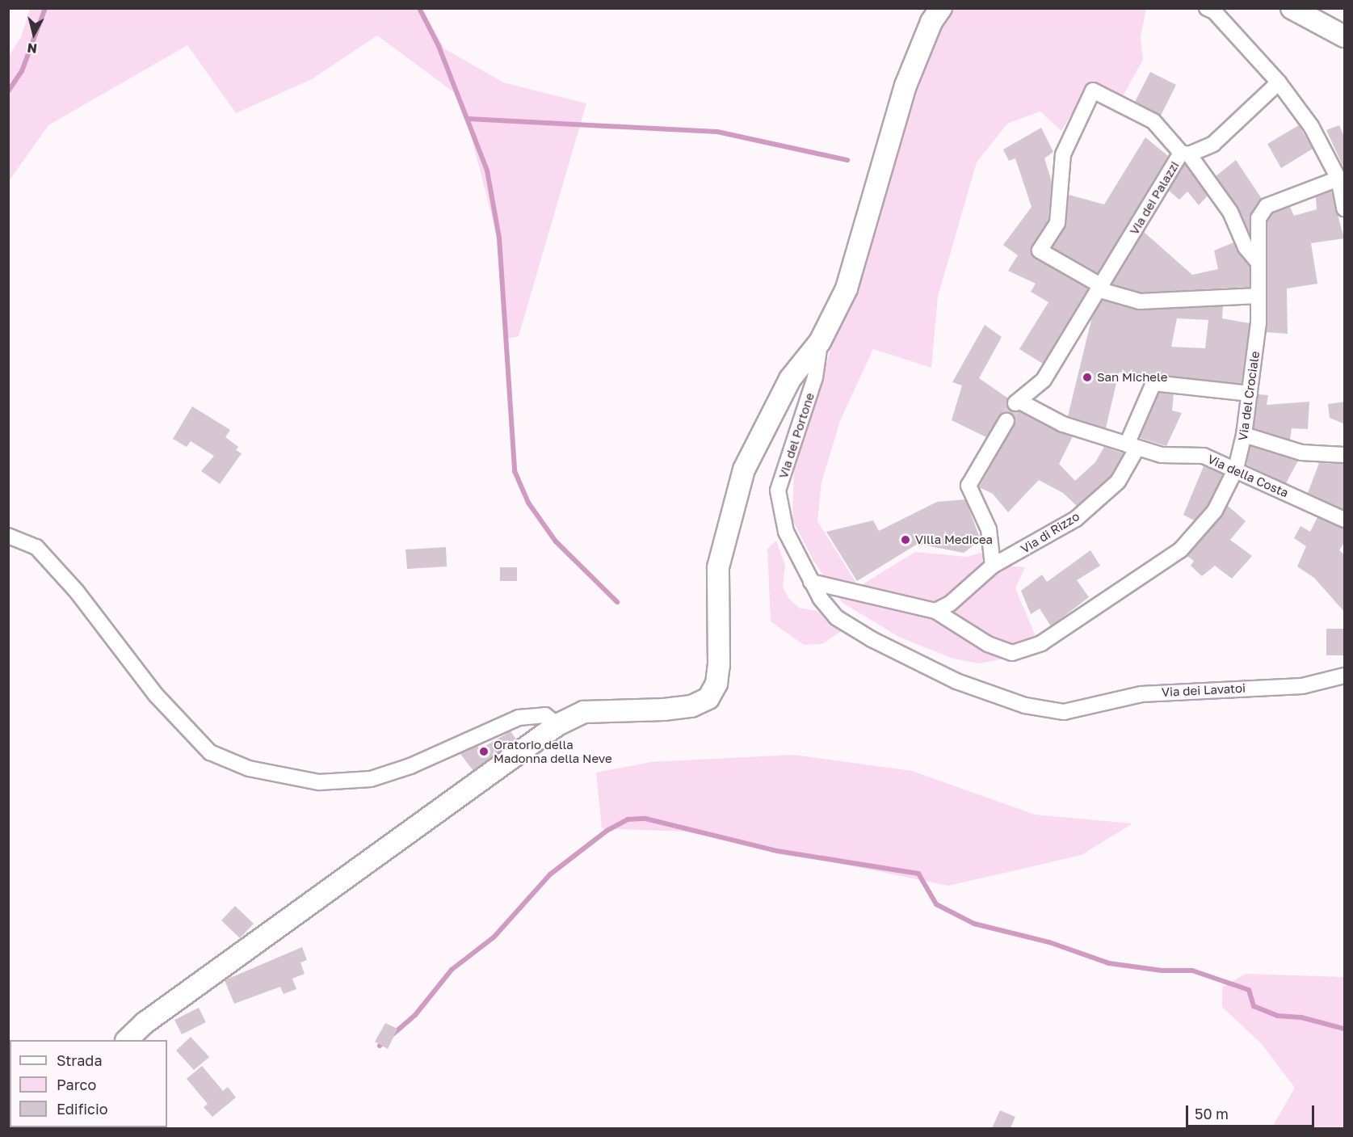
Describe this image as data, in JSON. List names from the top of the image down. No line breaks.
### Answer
{"streets":{"street":["Via dei Palazzi","Via del Crociale","Via del Portone","Via della Costa","Via di Rizzo","Via dei Lavatoi"]},"crossings":[["Via dei Palazzi","Via della Costa"],["Via del Crociale","Via del Portone"],["Via del Crociale","Via della Costa"],["Via del Crociale","Via di Rizzo"],["Via del Portone","Via dei Lavatoi"],["Via della Costa","Via di Rizzo"]],"places":["San Michele","Villa Medicea","Oratorio della Madonna della Neve"],"legend":["Strada","Parco","Edificio"],"scale_bar":"50 m","north":"bottom"}
